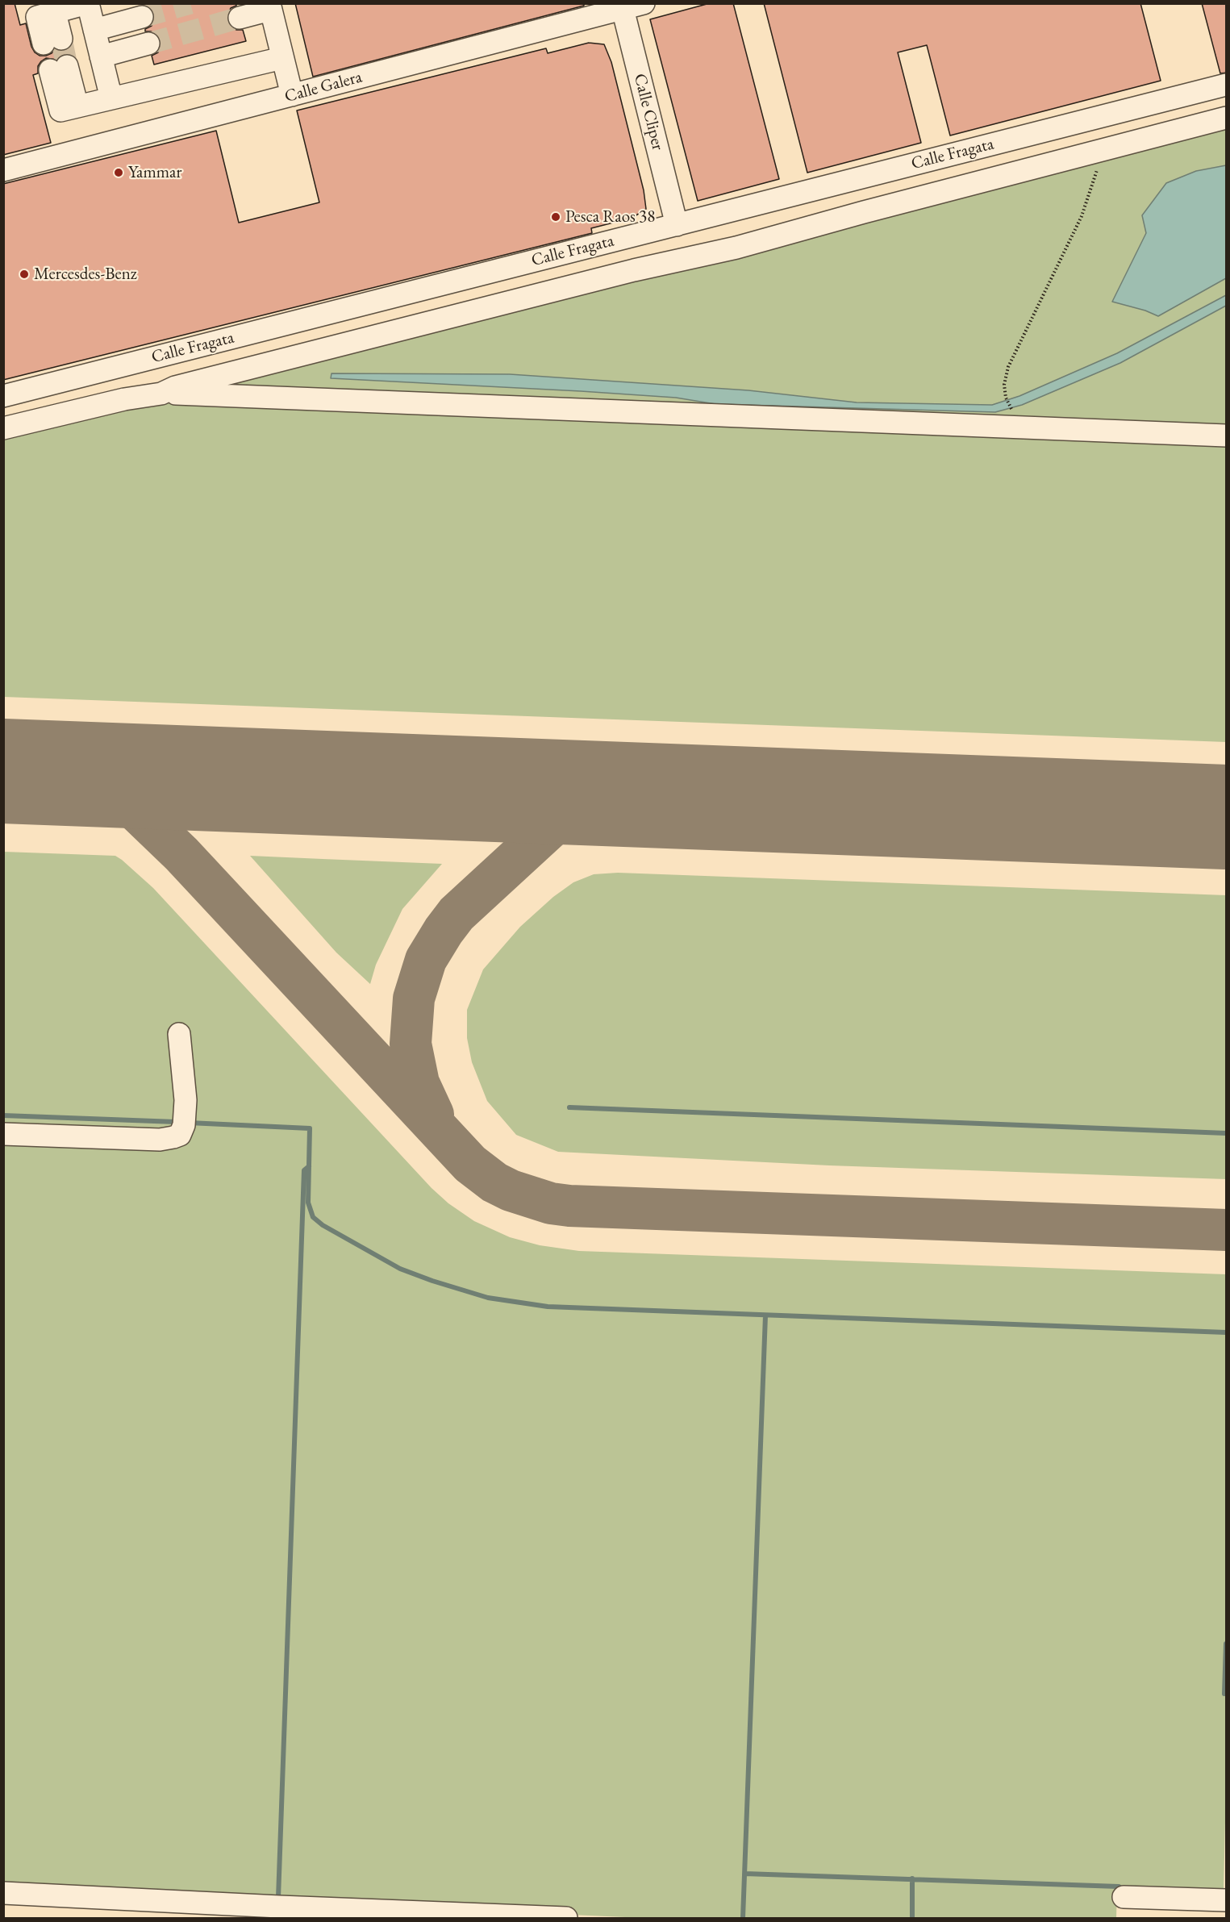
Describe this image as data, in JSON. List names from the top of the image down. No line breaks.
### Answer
{"streets":{"street":["Calle Galera","Calle Cliper","Calle Fragata"]},"crossings":[["Calle Galera","Calle Cliper"],["Calle Cliper","Calle Fragata"]],"places":["Yammar","Pesca Raos 38","Mercesdes-Benz"]}
